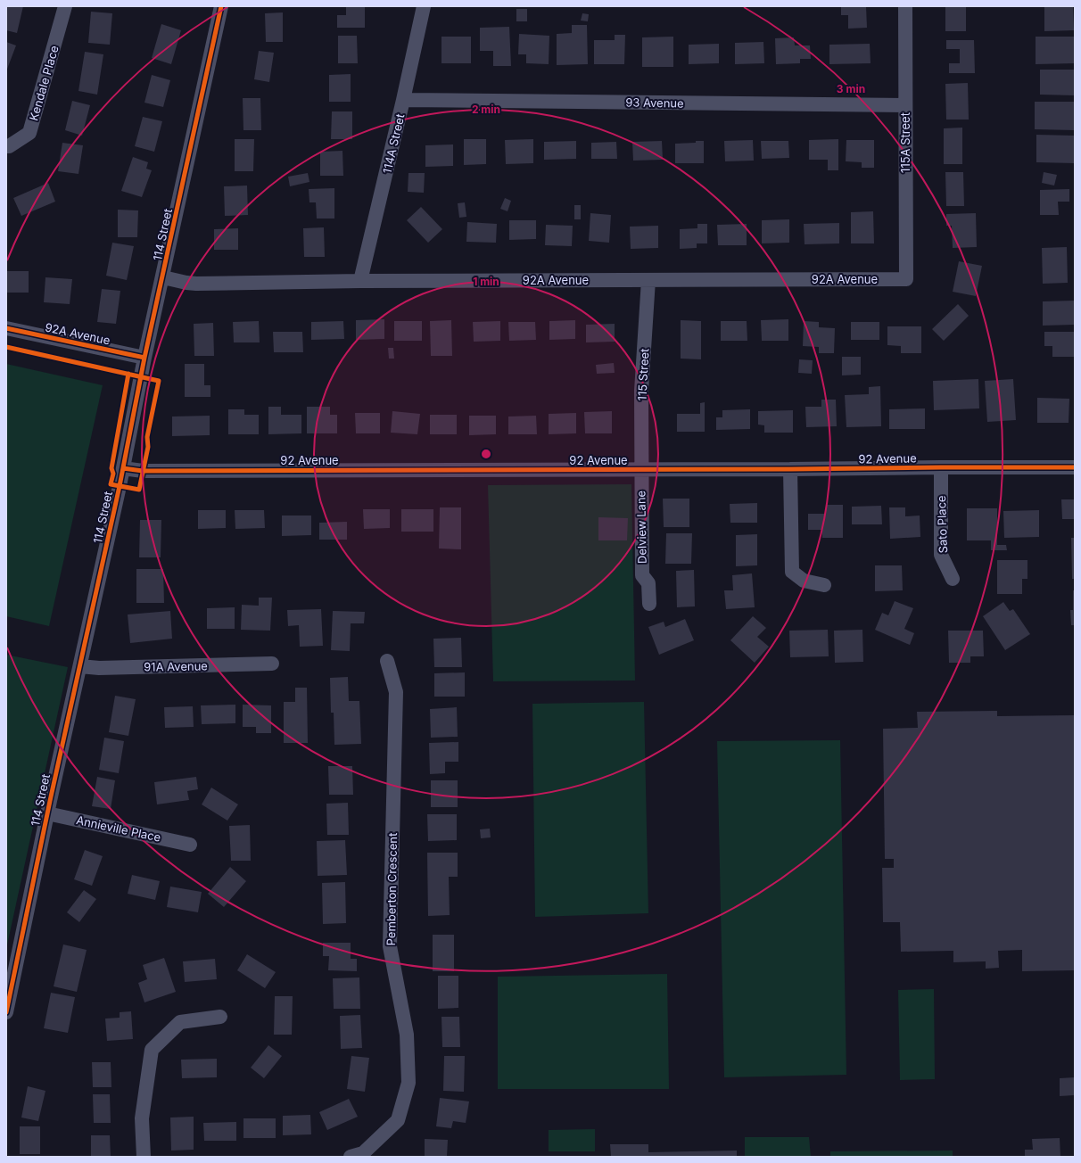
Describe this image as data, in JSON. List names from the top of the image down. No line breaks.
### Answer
{"streets":{"street":["Kendale Place","93 Avenue","115A Street","114A Street","114 Street","92A Avenue","115 Street","92 Avenue","Sato Place","Delview Lane","91A Avenue","Annieville Place","Pemberton Crescent"]},"crossings":[["93 Avenue","115A Street"],["93 Avenue","114A Street"],["115A Street","92A Avenue"],["114A Street","92A Avenue"],["114 Street","92A Avenue"],["114 Street","92 Avenue"],["114 Street","91A Avenue"],["114 Street","Annieville Place"],["92A Avenue","115 Street"],["115 Street","92 Avenue"],["115 Street","Delview Lane"],["92 Avenue","Sato Place"],["92 Avenue","Delview Lane"]],"rings":["3 min","2 min","1 min"]}
